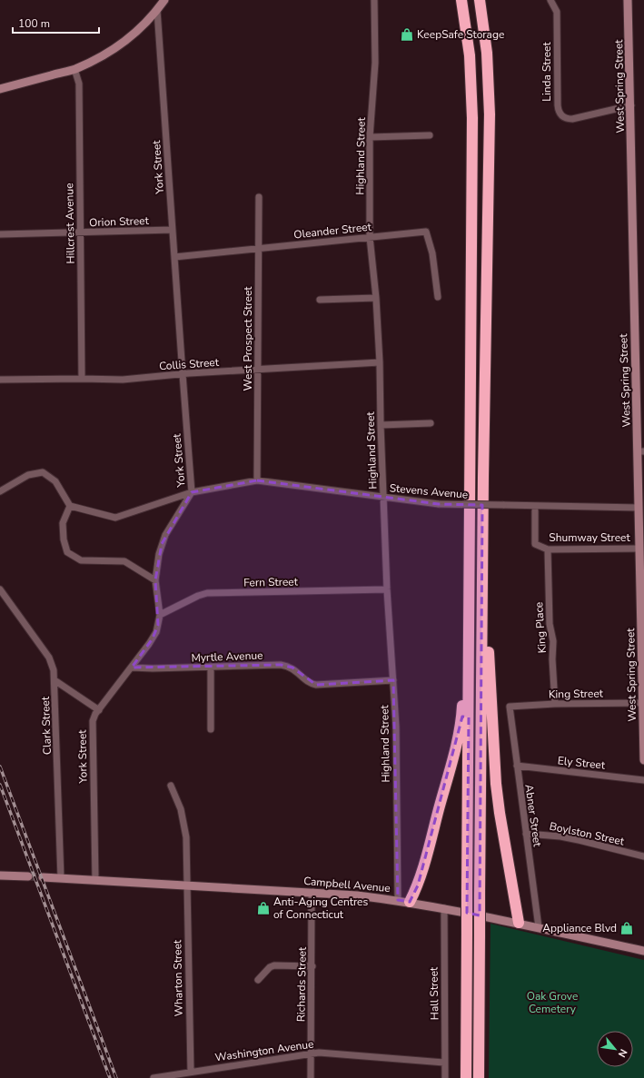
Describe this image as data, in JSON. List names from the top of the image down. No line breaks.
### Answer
{"streets":{"main road":["West Spring Street","Campbell Avenue"],"street":["Linda Street","Highland Street","York Street","Orion Street","Hillcrest Avenue","Oleander Street","West Prospect Street","Collis Street","Stevens Avenue","Shumway Street","Fern Street","King Place","Myrtle Avenue","King Street","Clark Street","Ely Street","Abner Street","Boylston Street","Wharton Street","Richards Street","Hall Street","Washington Avenue"]},"crossings":[["Linda Street","West Spring Street"],["West Spring Street","Stevens Avenue"],["West Spring Street","Shumway Street"],["West Spring Street","King Street"],["Highland Street","Oleander Street"],["Highland Street","Collis Street"],["Highland Street","Stevens Avenue"],["Highland Street","Fern Street"],["Highland Street","Myrtle Avenue"],["Highland Street","Campbell Avenue"],["York Street","Orion Street"],["York Street","Oleander Street"],["York Street","Collis Street"],["York Street","Stevens Avenue"],["York Street","Fern Street"],["York Street","Myrtle Avenue"],["York Street","Campbell Avenue"],["Orion Street","Hillcrest Avenue"],["Hillcrest Avenue","Collis Street"],["Oleander Street","West Prospect Street"],["West Prospect Street","Collis Street"],["West Prospect Street","Stevens Avenue"],["Stevens Avenue","Shumway Street"],["Shumway Street","King Place"],["King Place","King Street"],["King Street","Abner Street"],["Clark Street","Campbell Avenue"],["Ely Street","Abner Street"],["Abner Street","Boylston Street"],["Abner Street","Campbell Avenue"],["Campbell Avenue","Wharton Street"],["Campbell Avenue","Richards Street"],["Campbell Avenue","Hall Street"],["Wharton Street","Washington Avenue"],["Richards Street","Washington Avenue"],["Hall Street","Washington Avenue"]],"parks":["Oak Grove Cemetery"],"places":{"shop":["KeepSafe Storage","Anti-Aging Centres of Connecticut","Appliance Blvd"]},"scale_bar":"100 m","north":"bottom right"}
